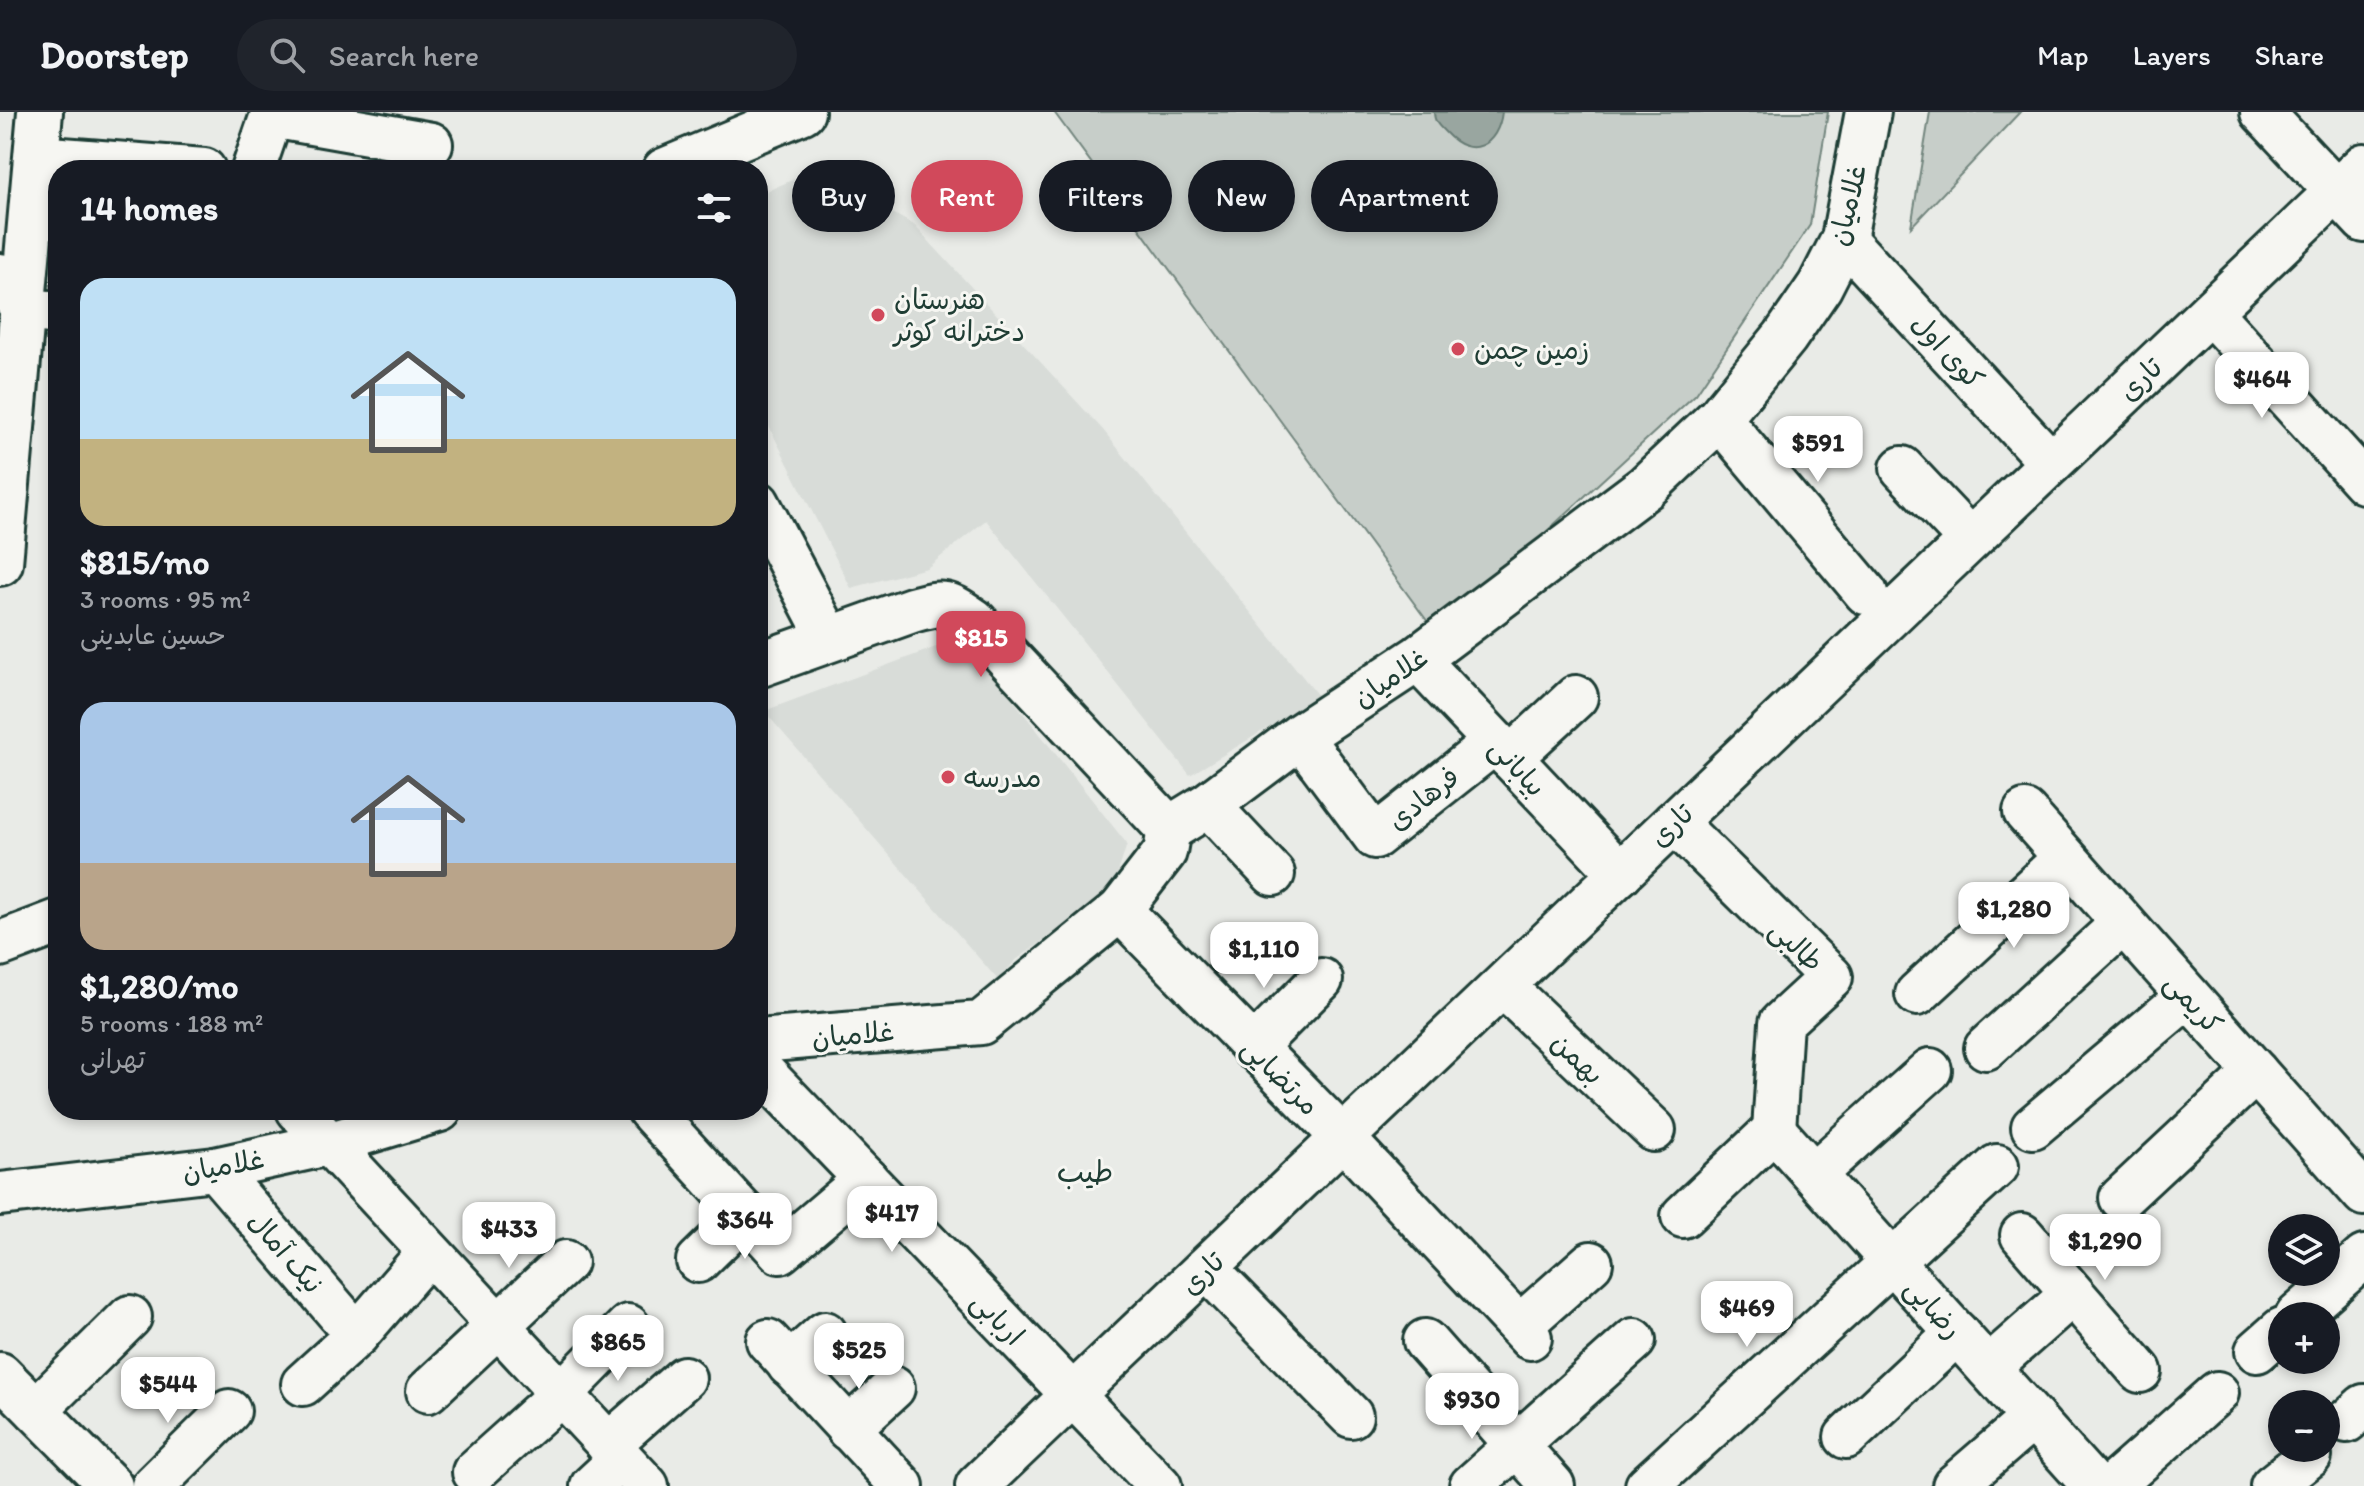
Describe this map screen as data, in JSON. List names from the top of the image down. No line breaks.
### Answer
{"streets":{"street":["غلامیان","کوی اول","تاری","بیابانی","فرهادی","طالبی","کریمی","بهمن","مرتضایی","نیک آمال","رضایی","اربابی"]},"crossings":[["غلامیان","کوی اول"],["غلامیان","بیابانی"],["غلامیان","فرهادی"],["غلامیان","مرتضایی"],["غلامیان","نیک آمال"],["کوی اول","تاری"],["تاری","بیابانی"],["تاری","طالبی"],["تاری","بهمن"],["تاری","مرتضایی"],["تاری","اربابی"],["بیابانی","فرهادی"],["طالبی","رضایی"]],"districts":["طیب"],"places":["هنرستان دخترانه کوثر","زمین چمن","مدرسه"],"page":{"header":"Doorstep","search":"Search here","nav":["Map","Layers","Share"],"chip":["Buy","Rent","Filters","New","Apartment"],"heading":"14 homes","list":[{"name":"$815/mo","note":"3 rooms · 95 m² · حسین عابدینی"},{"name":"$1,280/mo","note":"5 rooms · 188 m² · تهرانی"}],"price":["$464","$591","$815","$1,280","$1,110","$417","$364","$433","$1,290","$469","$865","$525","$544","$930"],"map_buttons":["+","−"]}}
